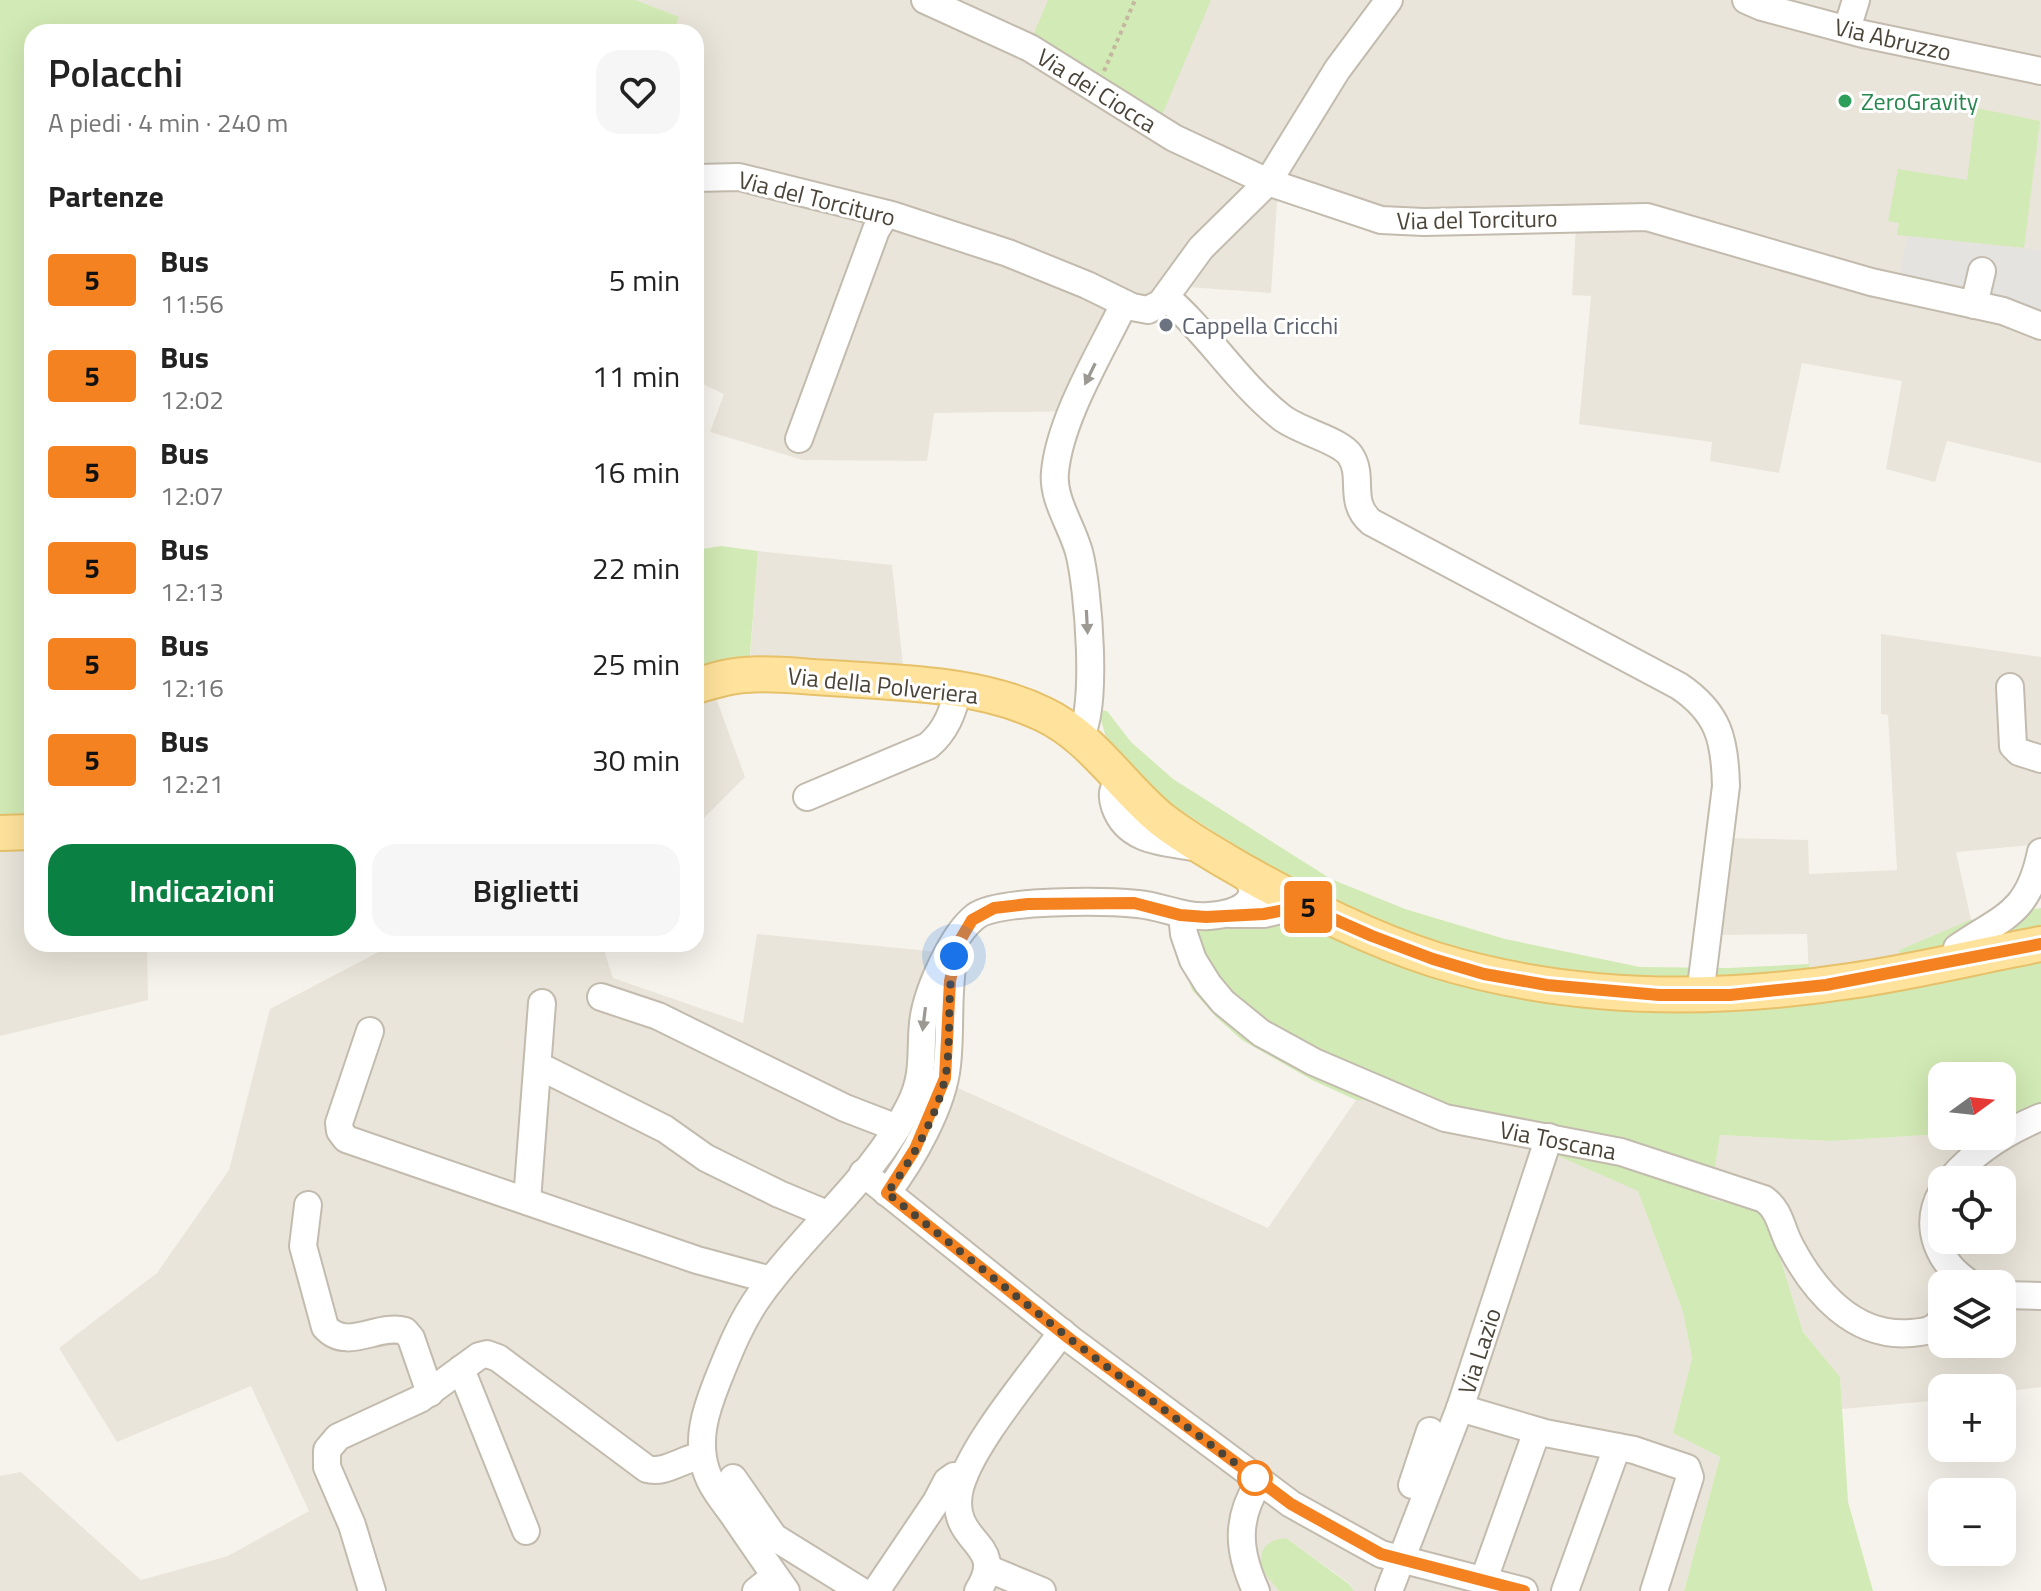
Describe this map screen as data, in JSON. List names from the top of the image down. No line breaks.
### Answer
{"streets":{"main road":["Via della Polveriera"],"street":["Via Abruzzo","Via dei Ciocca","Via del Torcituro","Via Toscana","Via Lazio"]},"crossings":[["Via dei Ciocca","Via del Torcituro"],["Via Toscana","Via Lazio"]],"places":["ZeroGravity","Cappella Cricchi"],"lines":["bus line 5"],"north":"right","page":{"on_map":"5","heading":[["Polacchi","A piedi · 4 min · 240 m"],"Partenze"],"list":[{"mark":"5","name":"Bus","note":"11:56","value":"5 min"},{"mark":"5","name":"Bus","note":"12:02","value":"11 min"},{"mark":"5","name":"Bus","note":"12:07","value":"16 min"},{"mark":"5","name":"Bus","note":"12:13","value":"22 min"},{"mark":"5","name":"Bus","note":"12:16","value":"25 min"},{"mark":"5","name":"Bus","note":"12:21","value":"30 min"}],"buttons":["Indicazioni","Biglietti"],"map_buttons":["+","−"]}}
